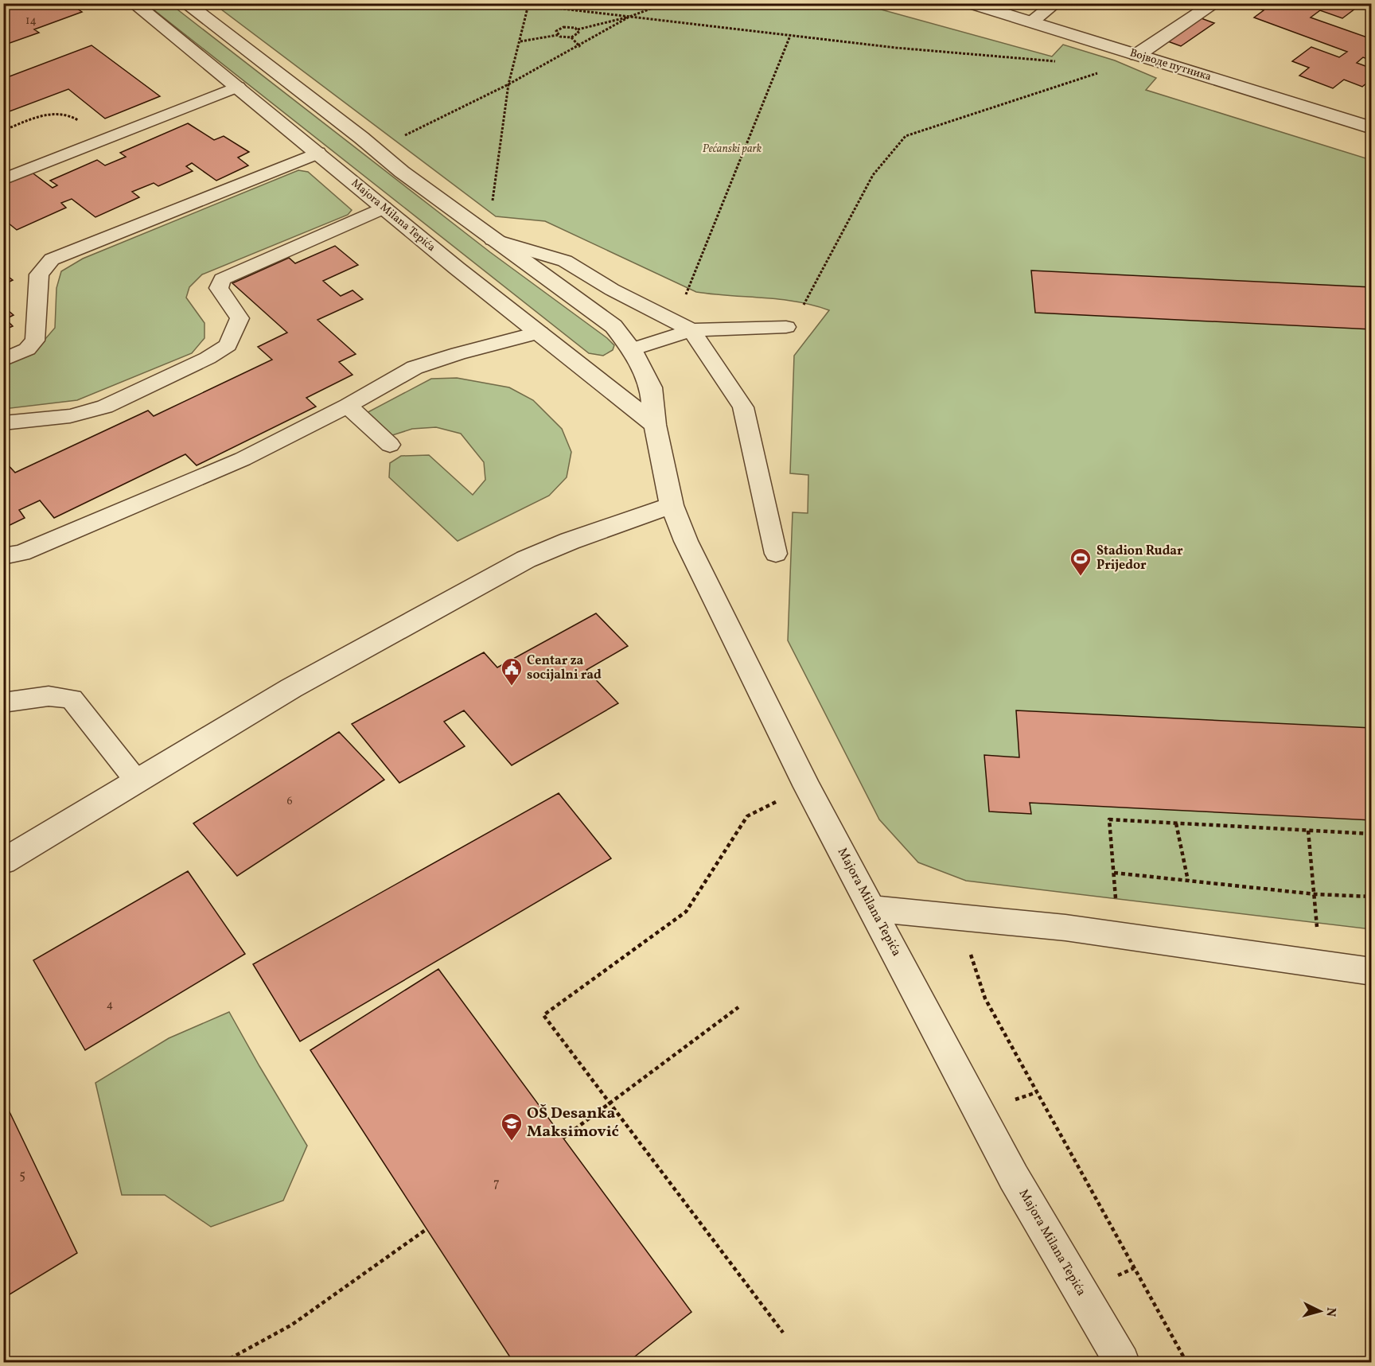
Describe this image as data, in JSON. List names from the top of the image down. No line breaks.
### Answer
{"streets":{"street":["Војводе путника","Majora Milana Tepića"]},"parks":["Pećanski park"],"places":{"sports":["Stadion Rudar Prijedor"],"public building":["Centar za socijalni rad"],"school or university":["OŠ Desanka Maksimović"]},"house_numbers":["14","6","4","5","7"],"north":"right"}
